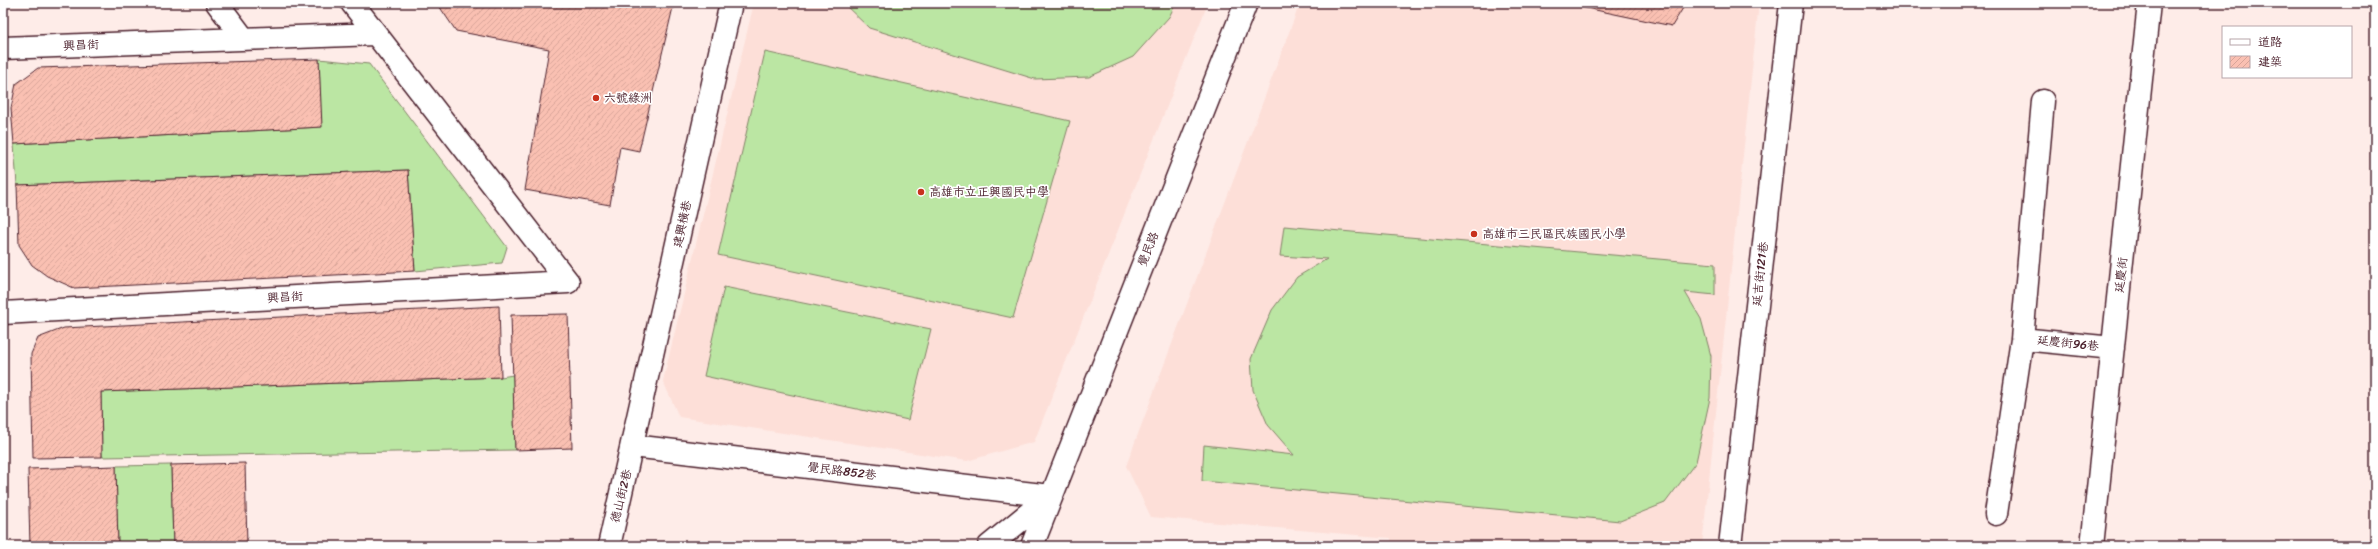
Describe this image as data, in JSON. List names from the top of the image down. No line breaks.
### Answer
{"streets":{"street":["興昌街","建興橫巷","覺民路","延吉街121巷","延慶街","延慶街96巷","覺民路852巷","德山街2巷"]},"crossings":[["建興橫巷","覺民路852巷"],["建興橫巷","德山街2巷"],["覺民路","覺民路852巷"],["延慶街","延慶街96巷"],["覺民路852巷","德山街2巷"]],"places":["六號綠洲","高雄市立正興國民中學","高雄市三民區民族國民小學"],"legend":["道路","建築"]}
